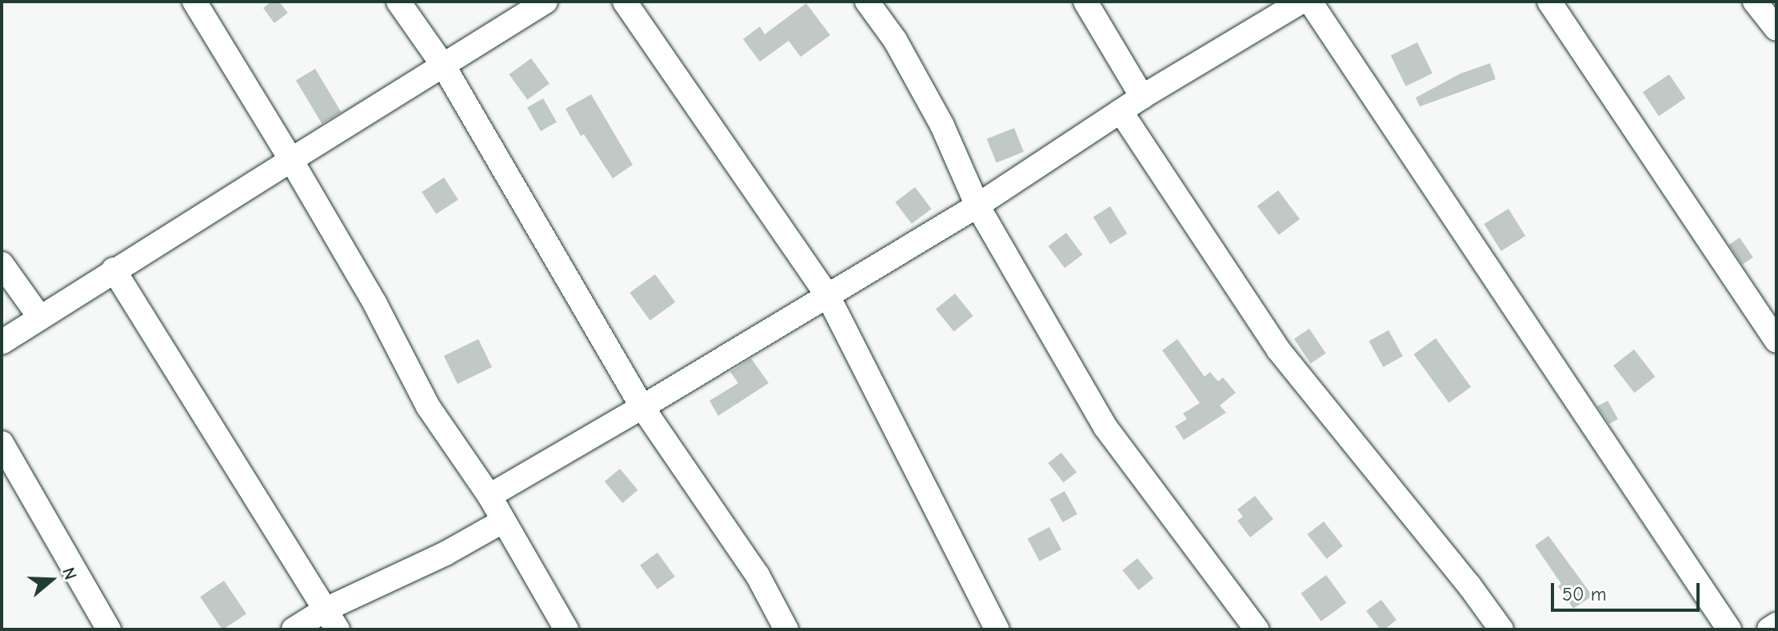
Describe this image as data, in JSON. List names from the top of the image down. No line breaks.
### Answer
{"scale_bar":"50 m","north":"right"}
